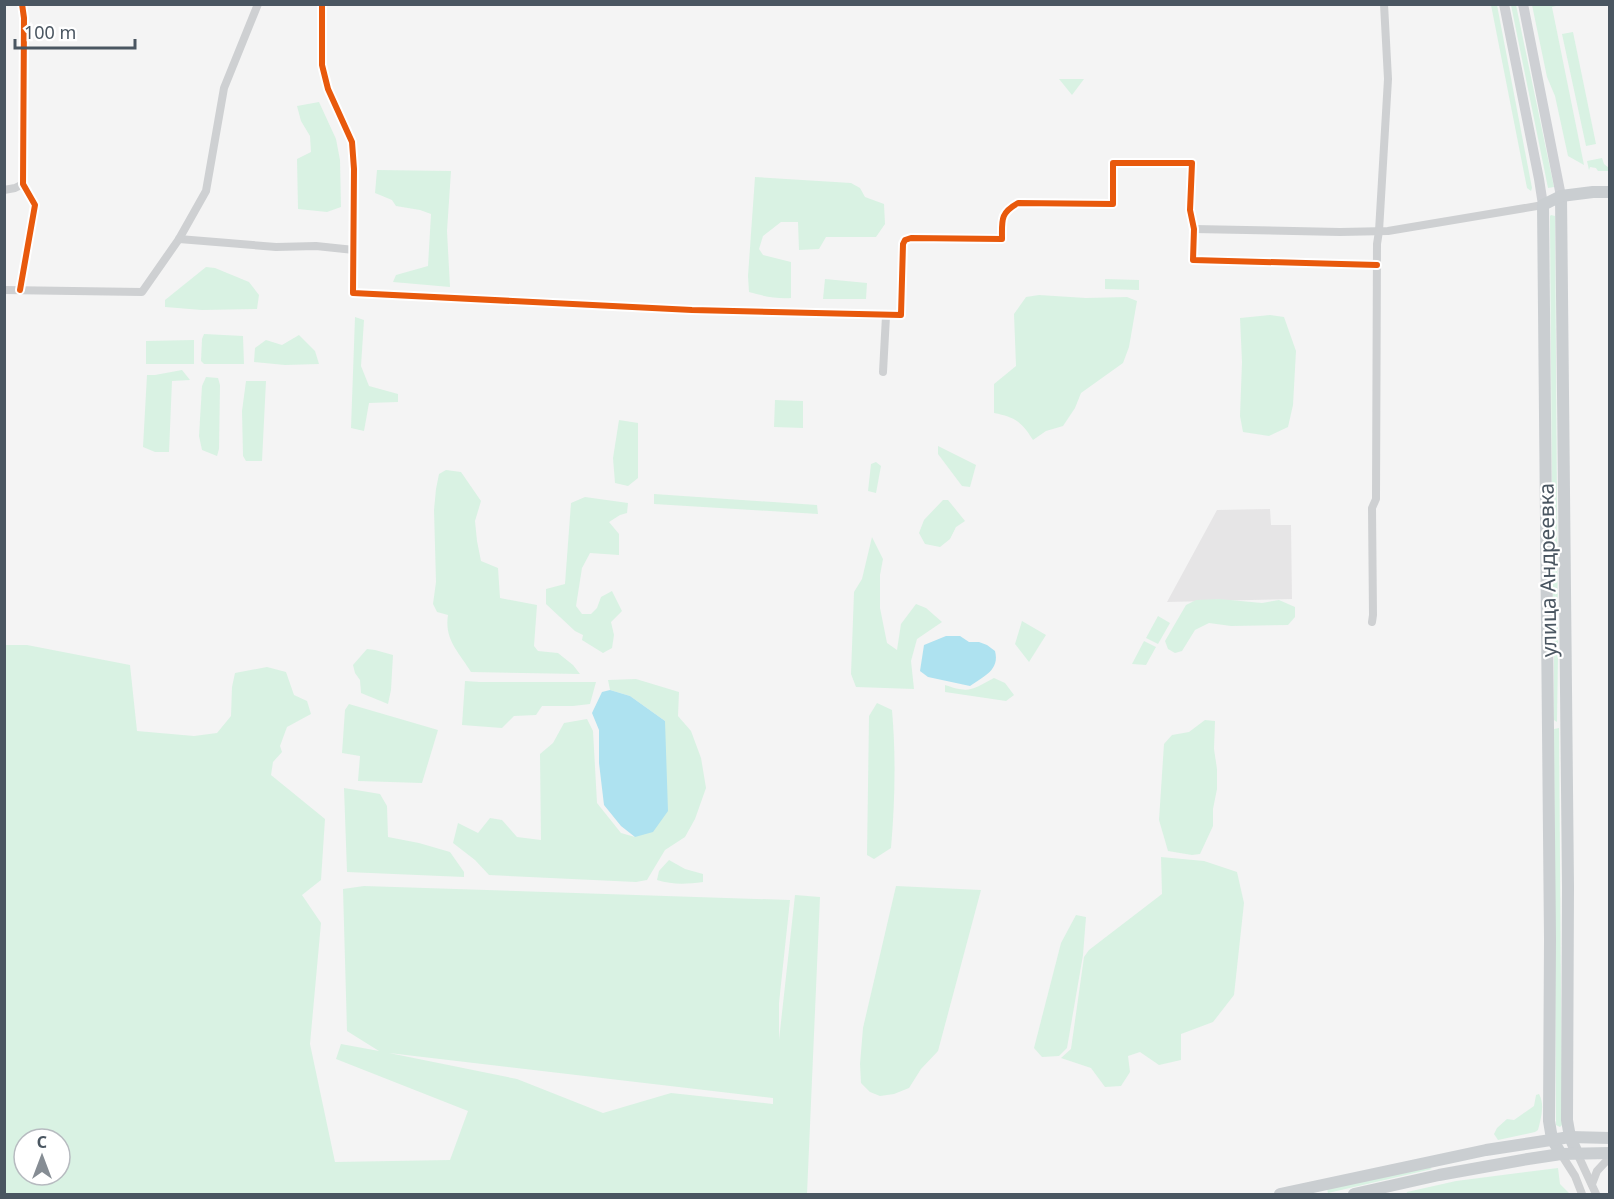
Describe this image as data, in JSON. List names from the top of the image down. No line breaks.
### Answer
{"streets":{"main road":["улица Андреевка"]},"scale_bar":"100 m","north":"top"}
